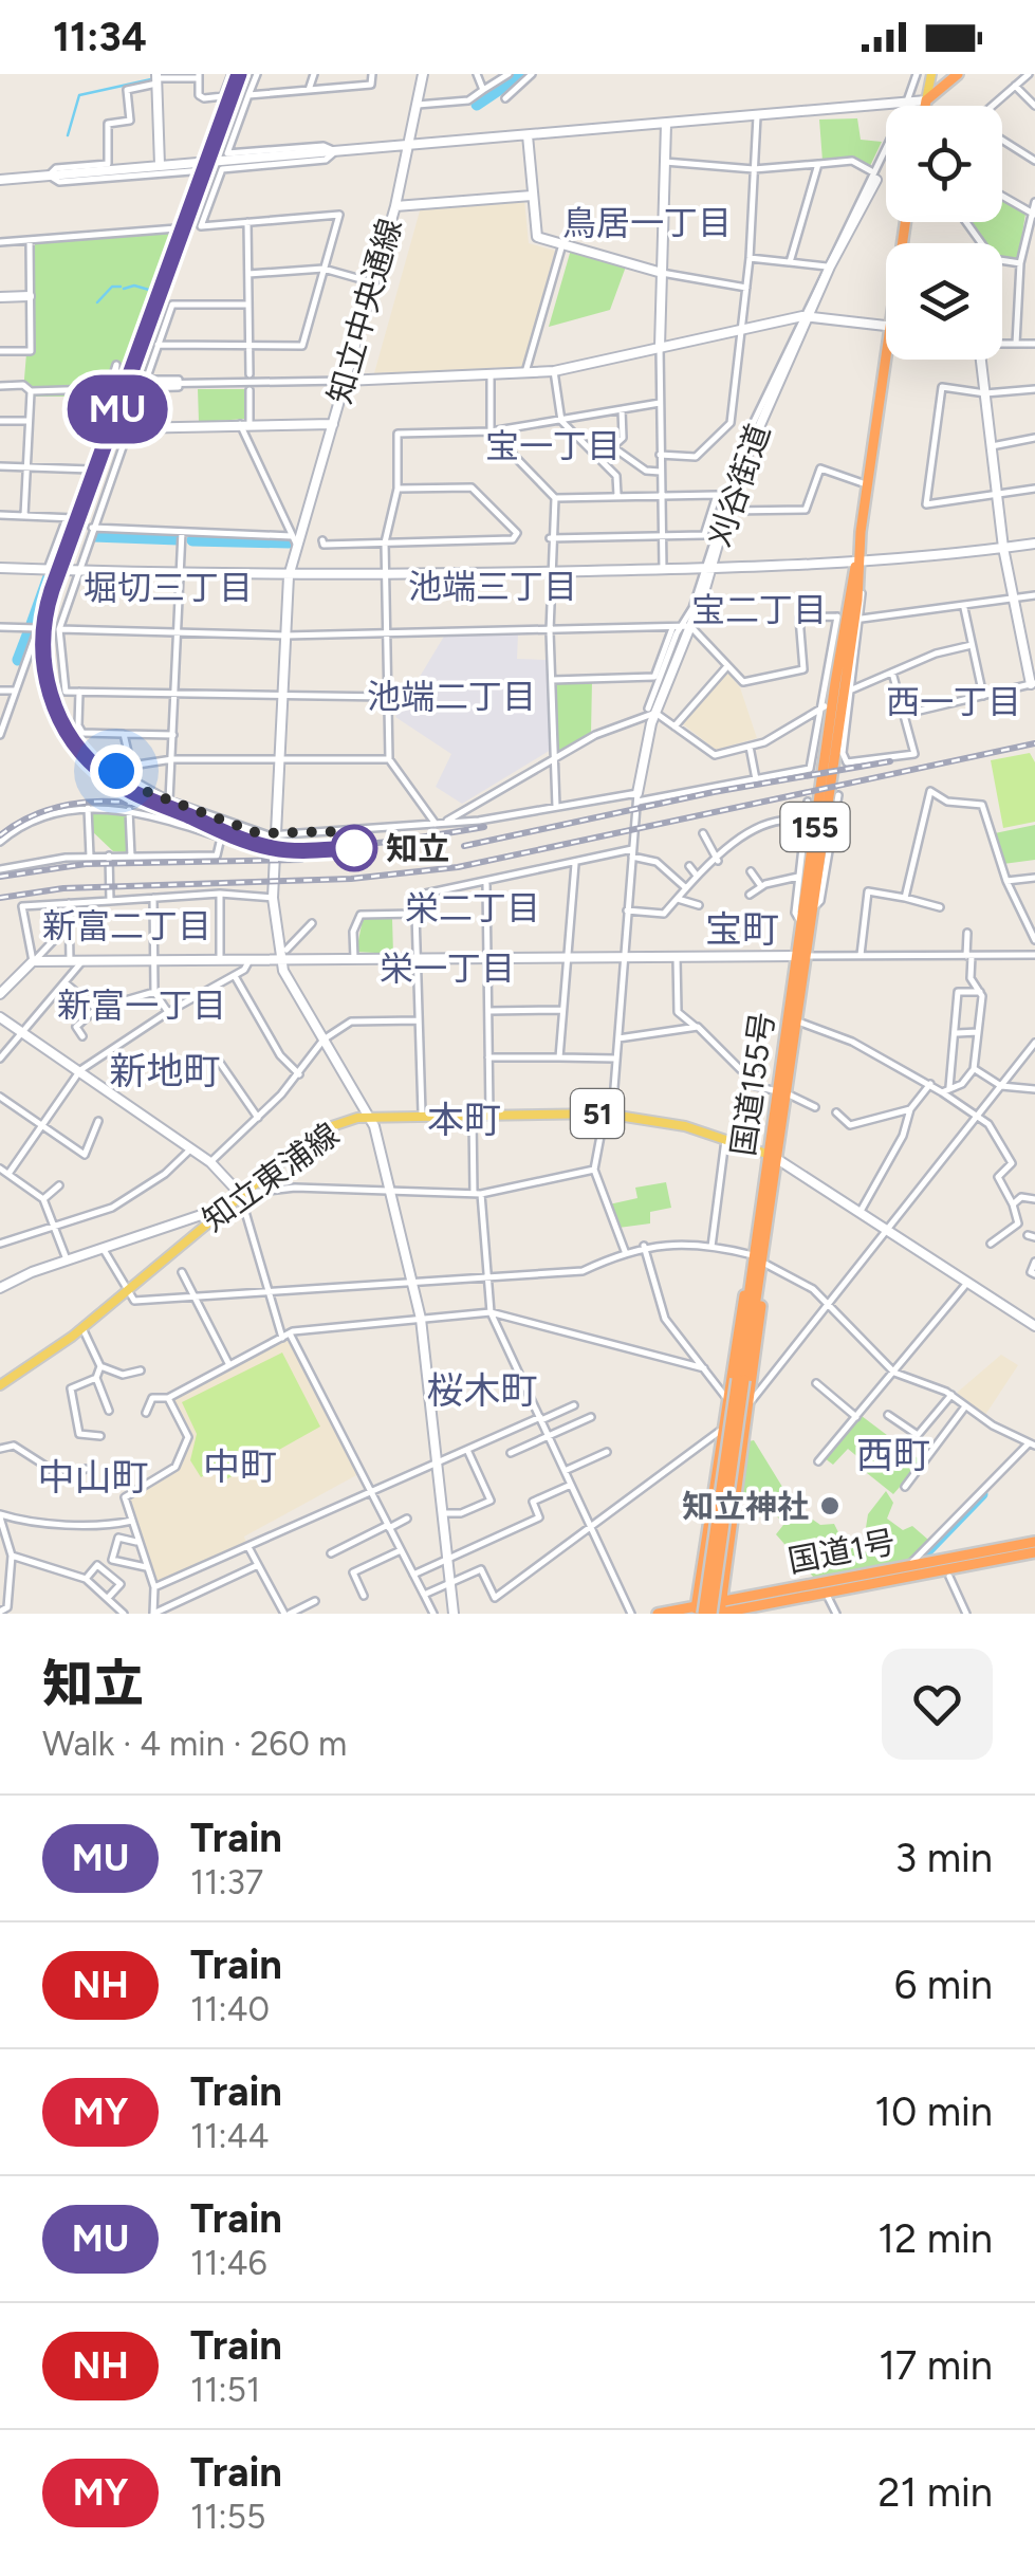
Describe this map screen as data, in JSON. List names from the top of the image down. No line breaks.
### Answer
{"streets":{"highway":["155","国道155号","国道1号"],"main road":["51","知立東浦線"],"street":["知立中央通線","刈谷街道"]},"crossings":[["刈谷街道","知立東浦線"],["155","国道155号"],["155","国道1号"],["国道155号","知立東浦線"],["国道155号","国道1号"]],"districts":["鳥居一丁目","宝一丁目","池端三丁目","堀切三丁目","宝二丁目","池端二丁目","西一丁目","栄二丁目","新富二丁目","宝町","栄一丁目","新富一丁目","新地町","本町","桜木町","西町","中町","中山町"],"places":["知立","知立神社"],"page":{"status":"11:34","on_map":"MU","heading":["知立","Walk · 4 min · 260 m"],"list":[{"mark":"MU","name":"Train","note":"11:37","value":"3 min"},{"mark":"NH","name":"Train","note":"11:40","value":"6 min"},{"mark":"MY","name":"Train","note":"11:44","value":"10 min"},{"mark":"MU","name":"Train","note":"11:46","value":"12 min"},{"mark":"NH","name":"Train","note":"11:51","value":"17 min"},{"mark":"MY","name":"Train","note":"11:55","value":"21 min"}]}}
